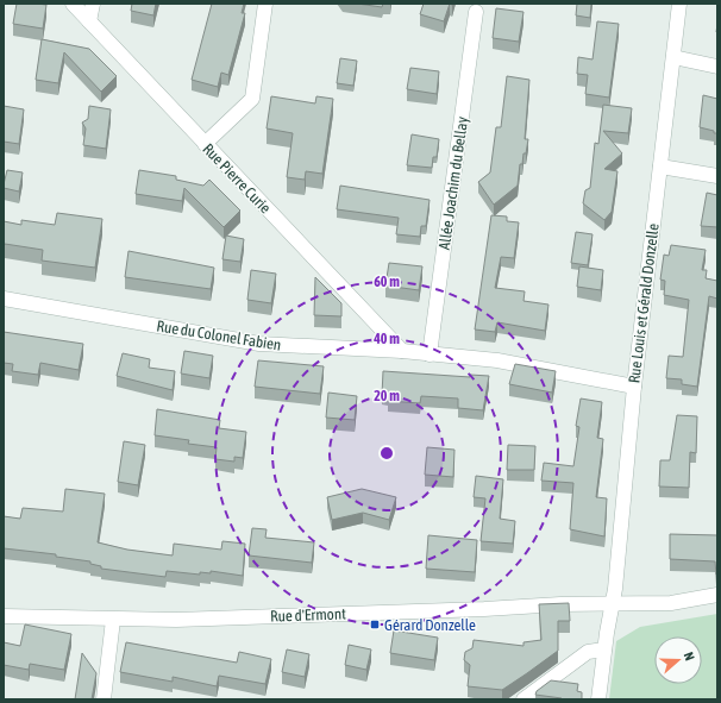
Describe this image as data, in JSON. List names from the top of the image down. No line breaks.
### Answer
{"streets":{"street":["Rue Pierre Curie","Allée Joachim du Bellay","Rue Louis et Gérald Donzelle","Rue du Colonel Fabien","Rue d'Ermont"]},"crossings":[["Rue Pierre Curie","Rue du Colonel Fabien"],["Allée Joachim du Bellay","Rue du Colonel Fabien"],["Rue Louis et Gérald Donzelle","Rue du Colonel Fabien"],["Rue Louis et Gérald Donzelle","Rue d'Ermont"]],"places":{"transit":["Gérard Donzelle"]},"north":"right","rings":["60 m","40 m","20 m"]}
